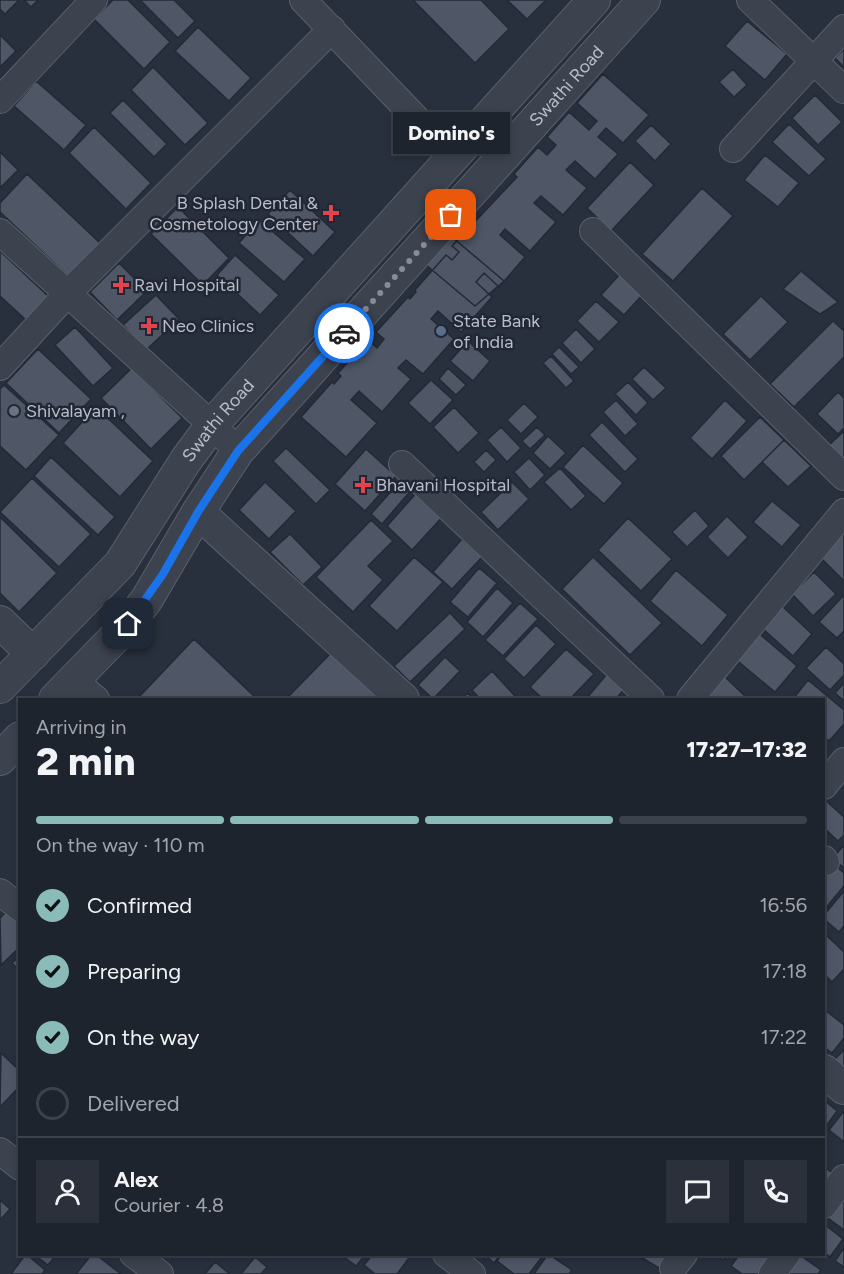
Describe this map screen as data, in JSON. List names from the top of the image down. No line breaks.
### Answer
{"streets":{"street":["Swathi Road"]},"places":{"health":["B Splash Dental & Cosmetology Center","Ravi Hospital","Neo Clinics","Bhavani Hospital"],"other":["Domino's","State Bank of India","Shivalayam ,"]},"page":{"bubble":"Domino's","heading":["2 min","Arriving in","17:27–17:32"],"panel":["Alex","Courier · 4.8"],"bar":"On the way · 110 m","list":[["Confirmed","16:56"],["Preparing","17:18"],["On the way","17:22"],"Delivered"]}}
